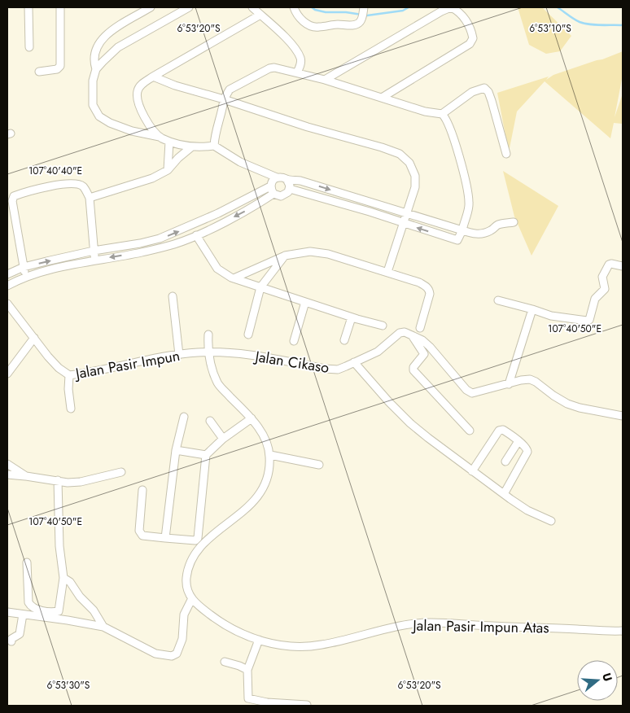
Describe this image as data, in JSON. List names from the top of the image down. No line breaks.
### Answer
{"streets":{"street":["Jalan Cikaso","Jalan Pasir Impun","Jalan Pasir Impun Atas"]},"crossings":[["Jalan Cikaso","Jalan Pasir Impun"]],"north":"right","coordinates":["6°53'20\"S","6°53'10\"S","107°40'40\"E","107°40'50\"E","6°53'30\"S"]}
